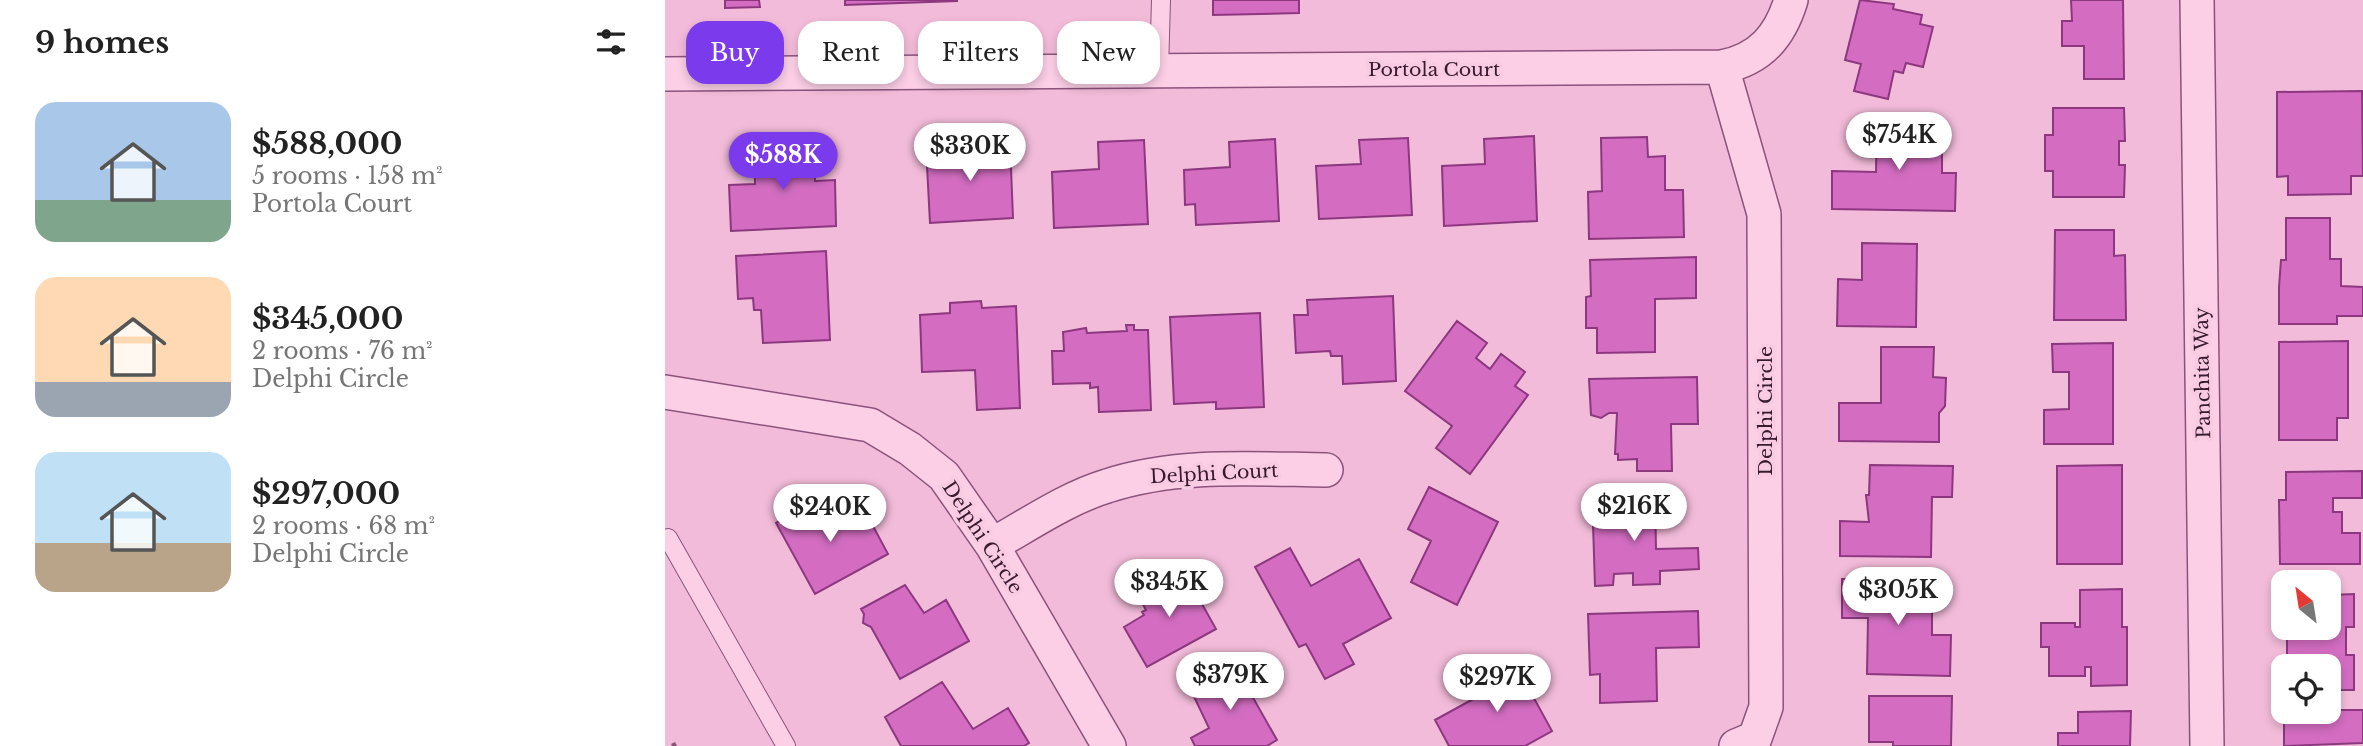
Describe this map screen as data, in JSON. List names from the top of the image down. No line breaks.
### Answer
{"streets":{"street":["Portola Court","Panchita Way","Delphi Circle","Delphi Court"]},"crossings":[["Portola Court","Delphi Circle"],["Delphi Circle","Delphi Court"]],"north":"top left","page":{"heading":"9 homes","chip":["Buy","Rent","Filters","New"],"list":[{"name":"$588,000","note":"5 rooms · 158 m² · Portola Court"},{"name":"$345,000","note":"2 rooms · 76 m² · Delphi Circle"},{"name":"$297,000","note":"2 rooms · 68 m² · Delphi Circle"}],"price":["$754K","$330K","$588K","$216K","$240K","$345K","$305K","$379K","$297K"]}}
